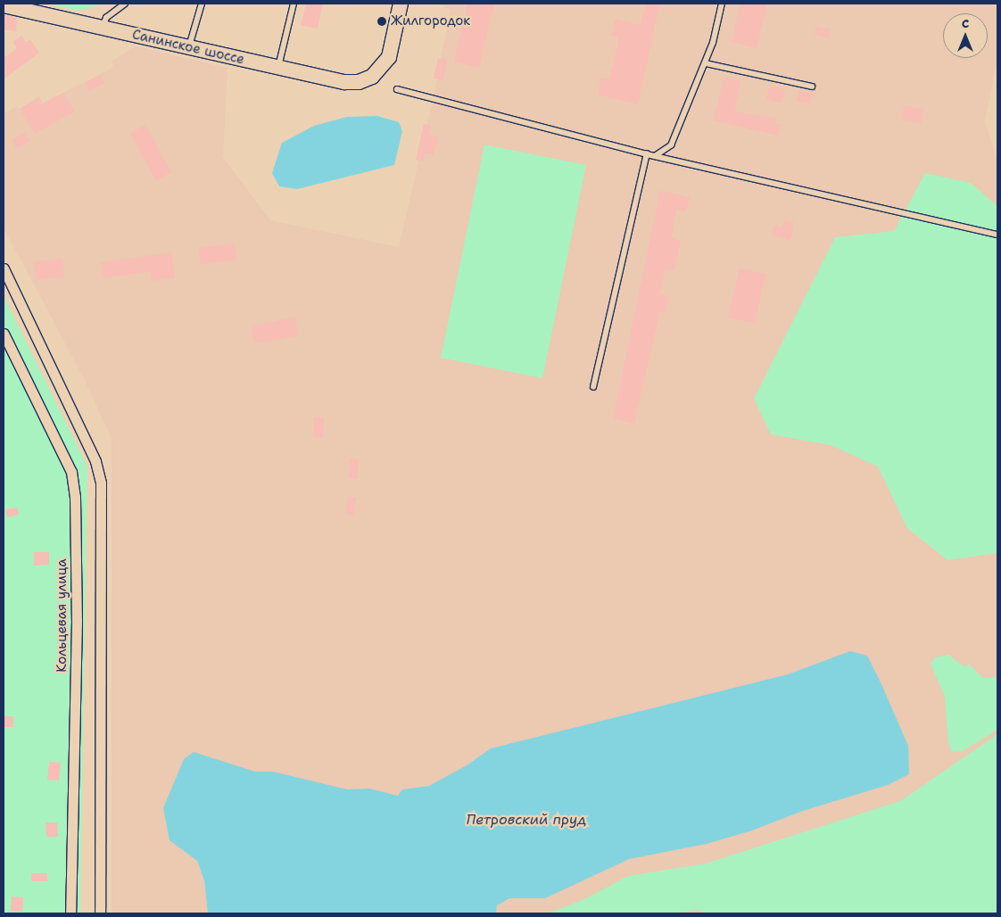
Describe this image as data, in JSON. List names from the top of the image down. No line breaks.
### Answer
{"streets":{"street":["Санинское шоссе","Кольцевая улица"]},"water":["Петровский пруд"],"places":["Жилгородок"],"north":"top"}
